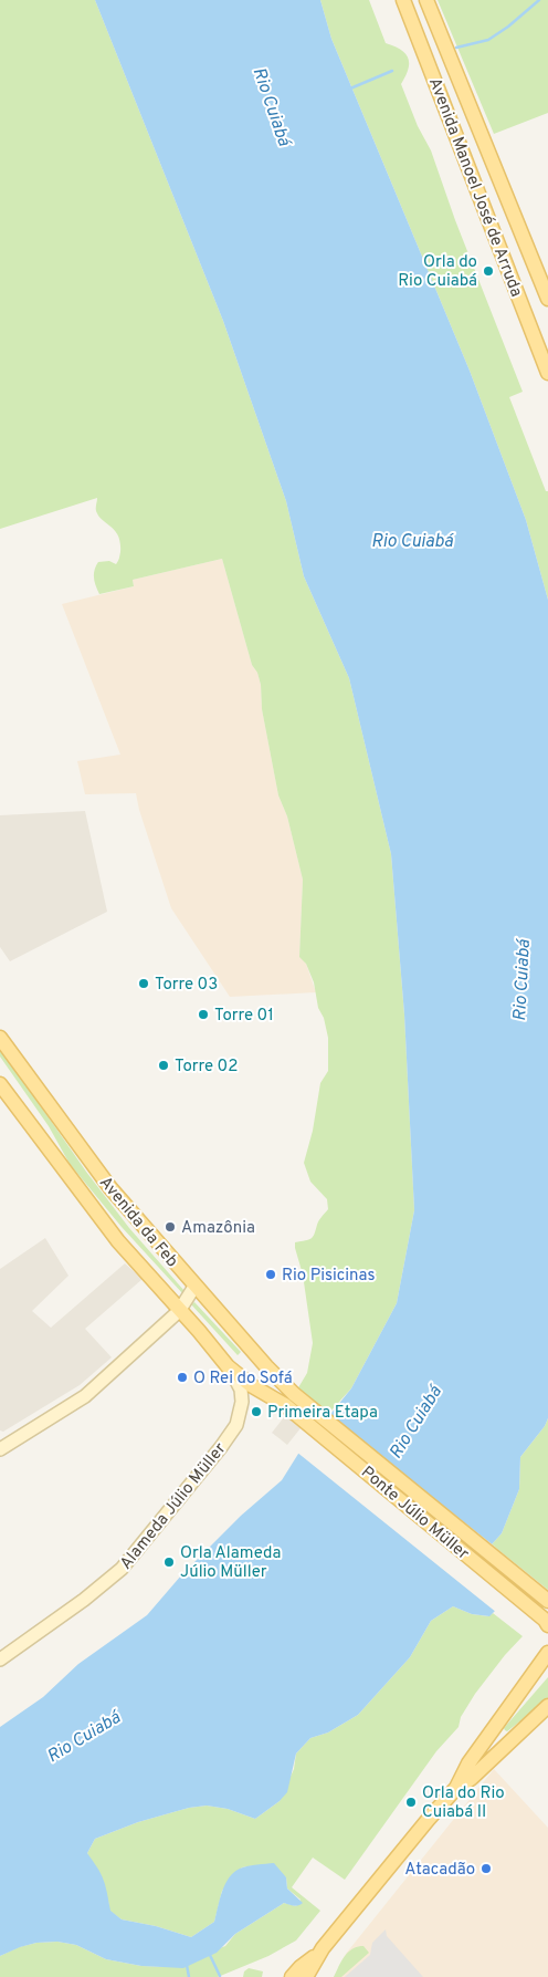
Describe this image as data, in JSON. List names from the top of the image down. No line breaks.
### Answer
{"streets":{"main road":["Avenida Manoel José de Arruda","Avenida da Feb","Alameda Júlio Müller","Ponte Júlio Müller"]},"crossings":[["Avenida da Feb","Alameda Júlio Müller"],["Avenida da Feb","Ponte Júlio Müller"]],"water":["Rio Cuiabá"],"places":["Orla do Rio Cuiabá","Torre 03","Torre 01","Torre 02","Amazônia","Rio Pisicinas","O Rei do Sofá","Primeira Etapa","Orla Alameda Júlio Müller","Orla do Rio Cuiabá II","Atacadão"]}
